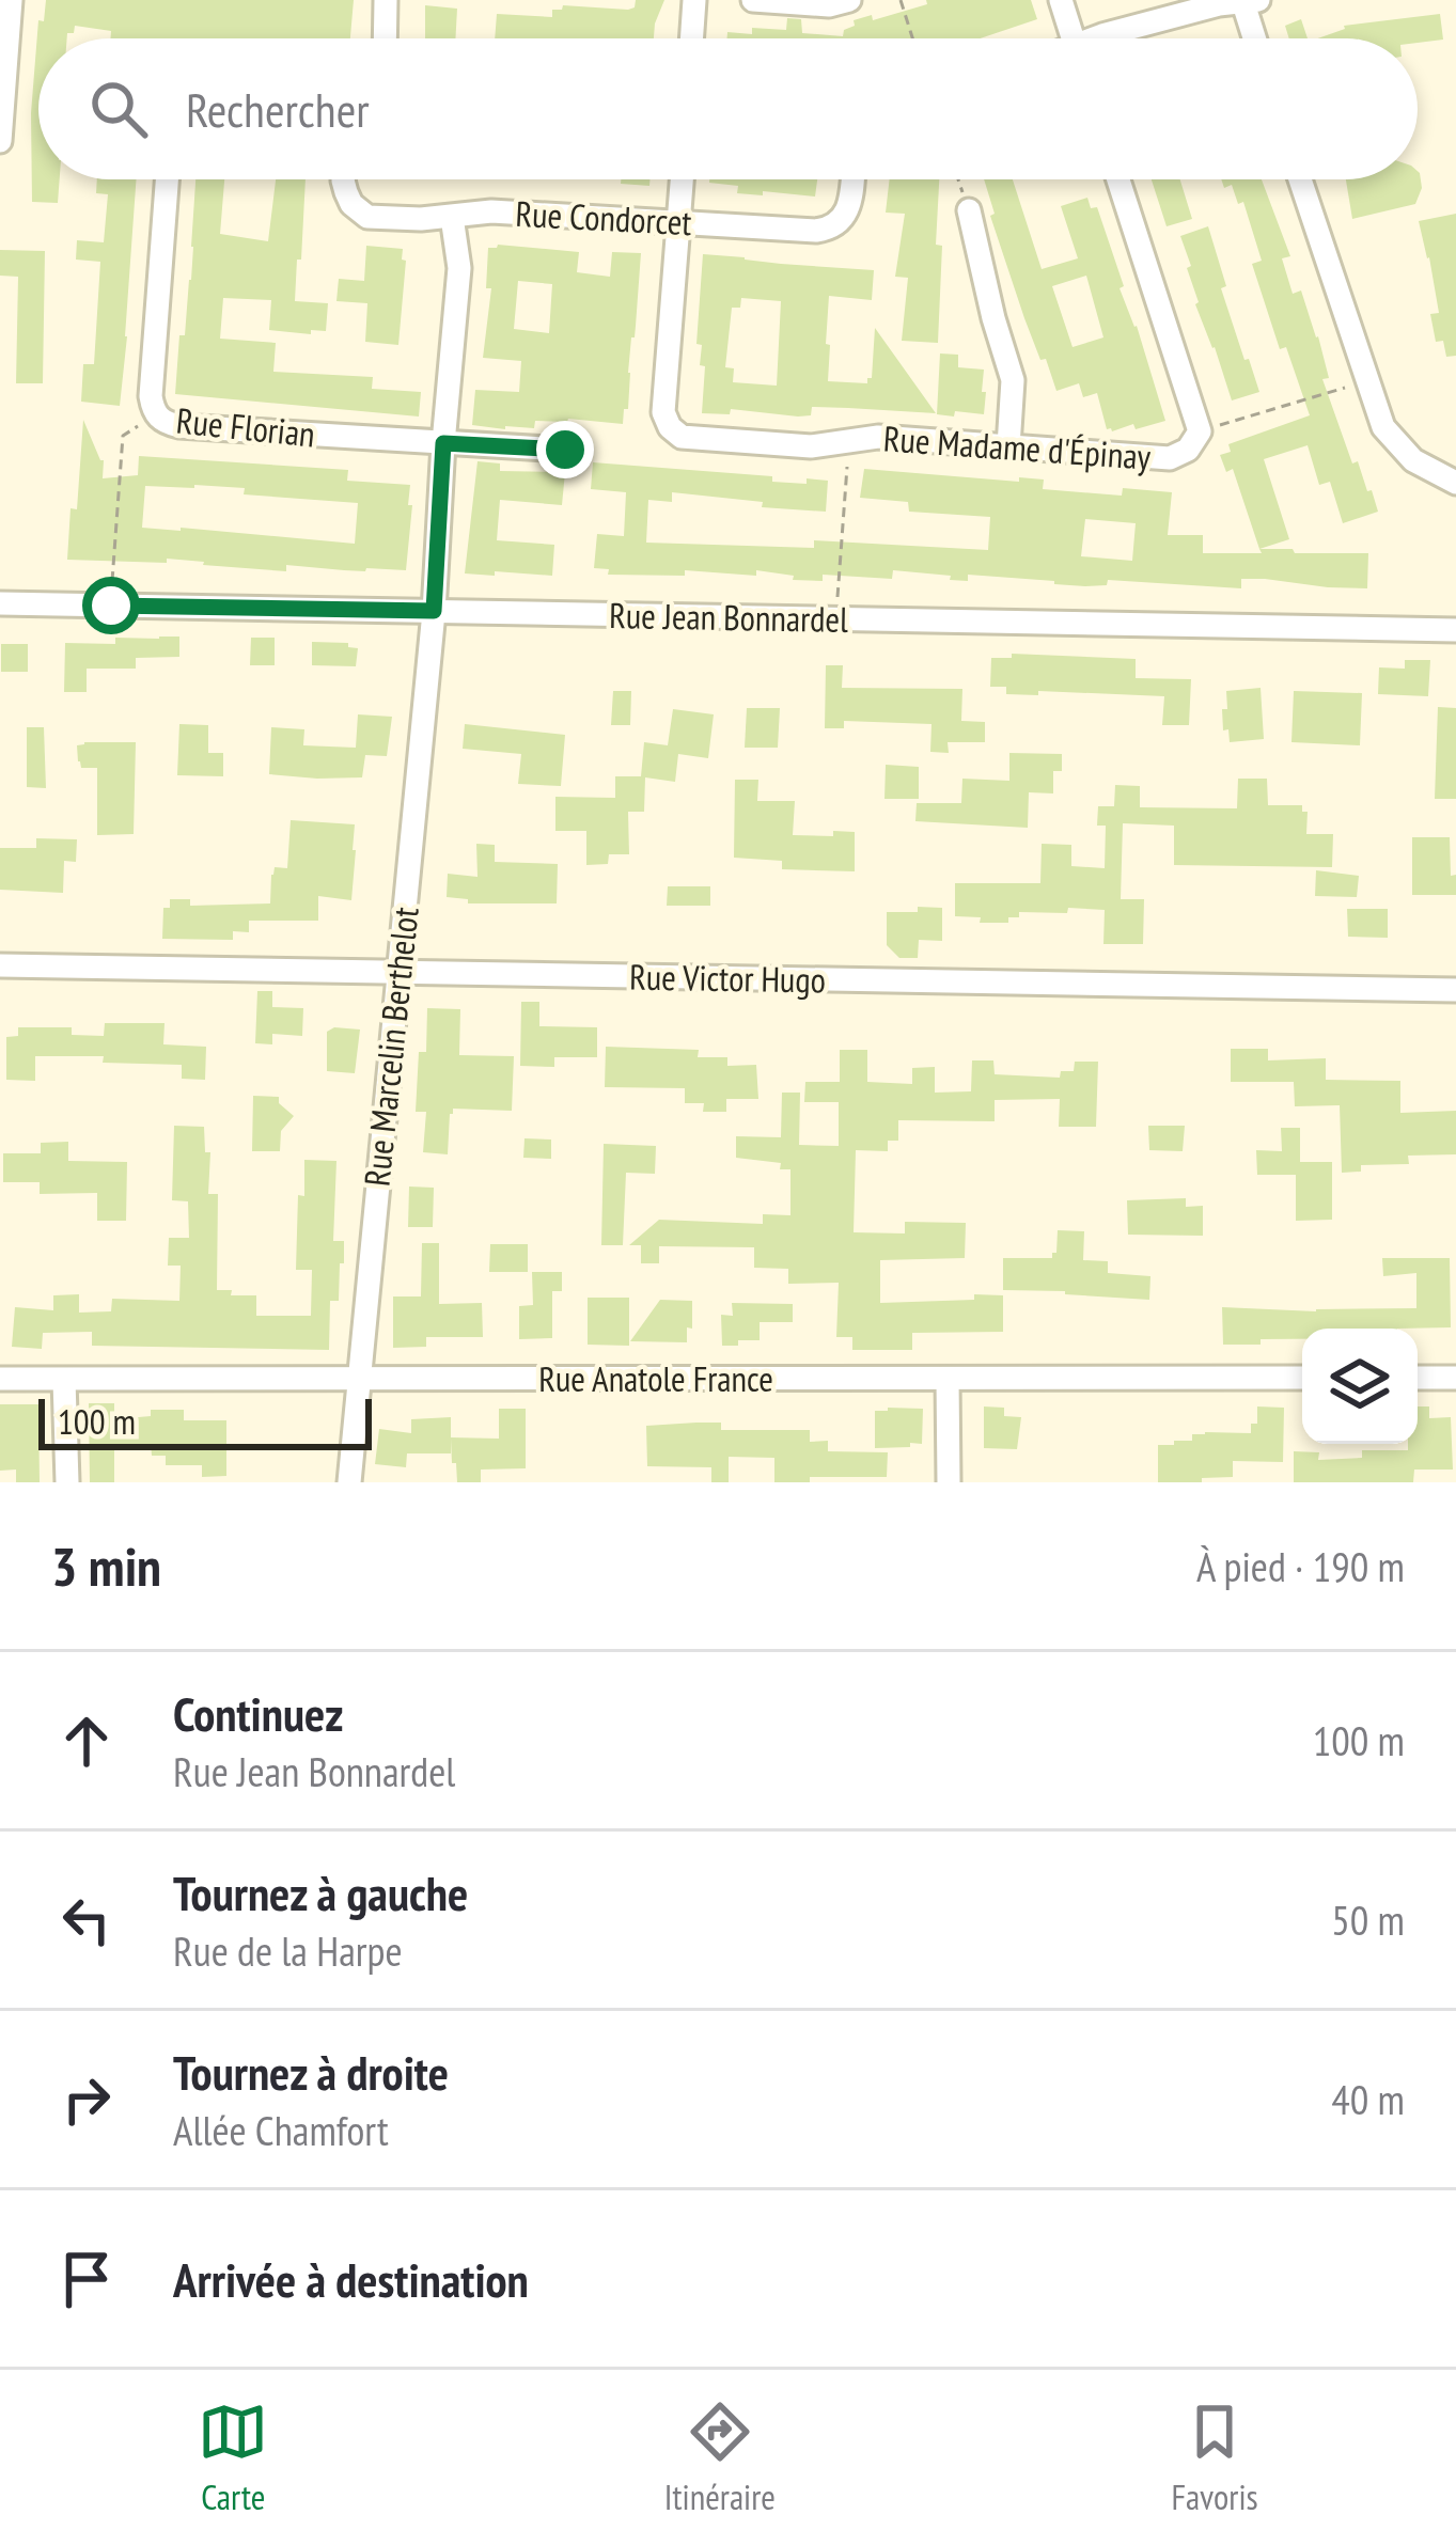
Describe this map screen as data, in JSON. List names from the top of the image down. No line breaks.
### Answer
{"streets":{"street":["Rue Condorcet","Rue Florian","Rue Madame d'Épinay","Rue Jean Bonnardel","Rue Victor Hugo","Rue Marcelin Berthelot","Rue Anatole France"]},"crossings":[["Rue Condorcet","Rue Madame d'Épinay"],["Rue Condorcet","Rue Marcelin Berthelot"],["Rue Florian","Rue Marcelin Berthelot"],["Rue Jean Bonnardel","Rue Marcelin Berthelot"],["Rue Victor Hugo","Rue Marcelin Berthelot"],["Rue Marcelin Berthelot","Rue Anatole France"]],"scale_bar":"100 m","page":{"search":"Rechercher","scale":"100 m","heading":["3 min","À pied · 190 m"],"list":[["Continuez","Rue Jean Bonnardel","100 m"],["Tournez à gauche","Rue de la Harpe","50 m"],["Tournez à droite","Allée Chamfort","40 m"],"Arrivée à destination"],"nav":["Carte","Itinéraire","Favoris"]}}
